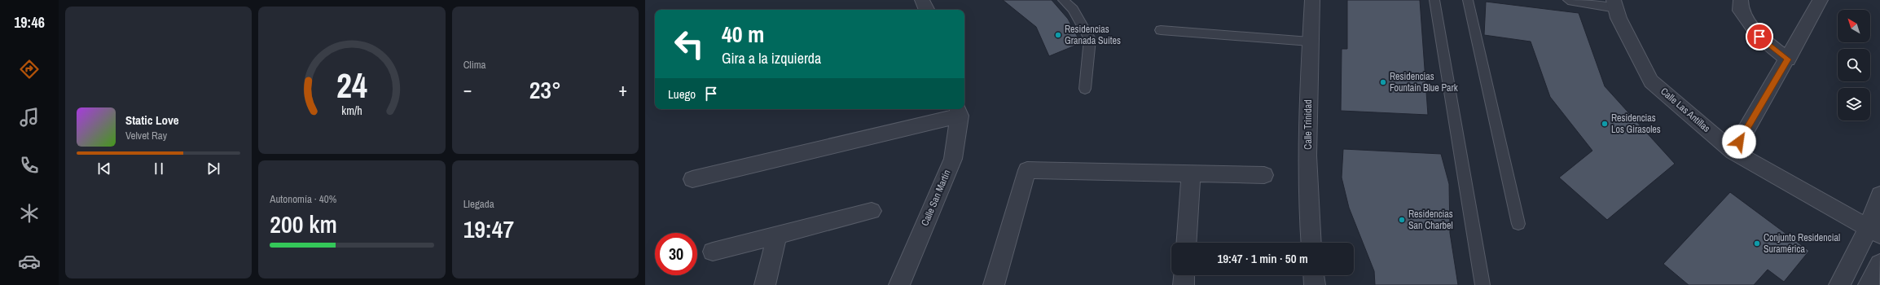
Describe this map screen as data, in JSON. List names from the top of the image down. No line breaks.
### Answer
{"streets":{"street":["Calle Las Antillas","Calle Trinidad","Calle San Martín"]},"places":["Residencias Granada Suites","Residencias Fountain Blue Park","Residencias Los Girasoles","Residencias San Charbel","Conjunto Residencial Suramérica"],"north":"top left","page":{"tabs":"19:46","tile":["Clima",["Autonomía · 40%","200 km"],["Llegada","19:47"]],"turn":["40 m","Gira a la izquierda"],"heat":["−","23°","+"],"then":"Luego","song":["Static Love","Velvet Ray"],"limit":"30","trip":"19:47 · 1 min · 50 m","gauge":["24","km/h"]}}
